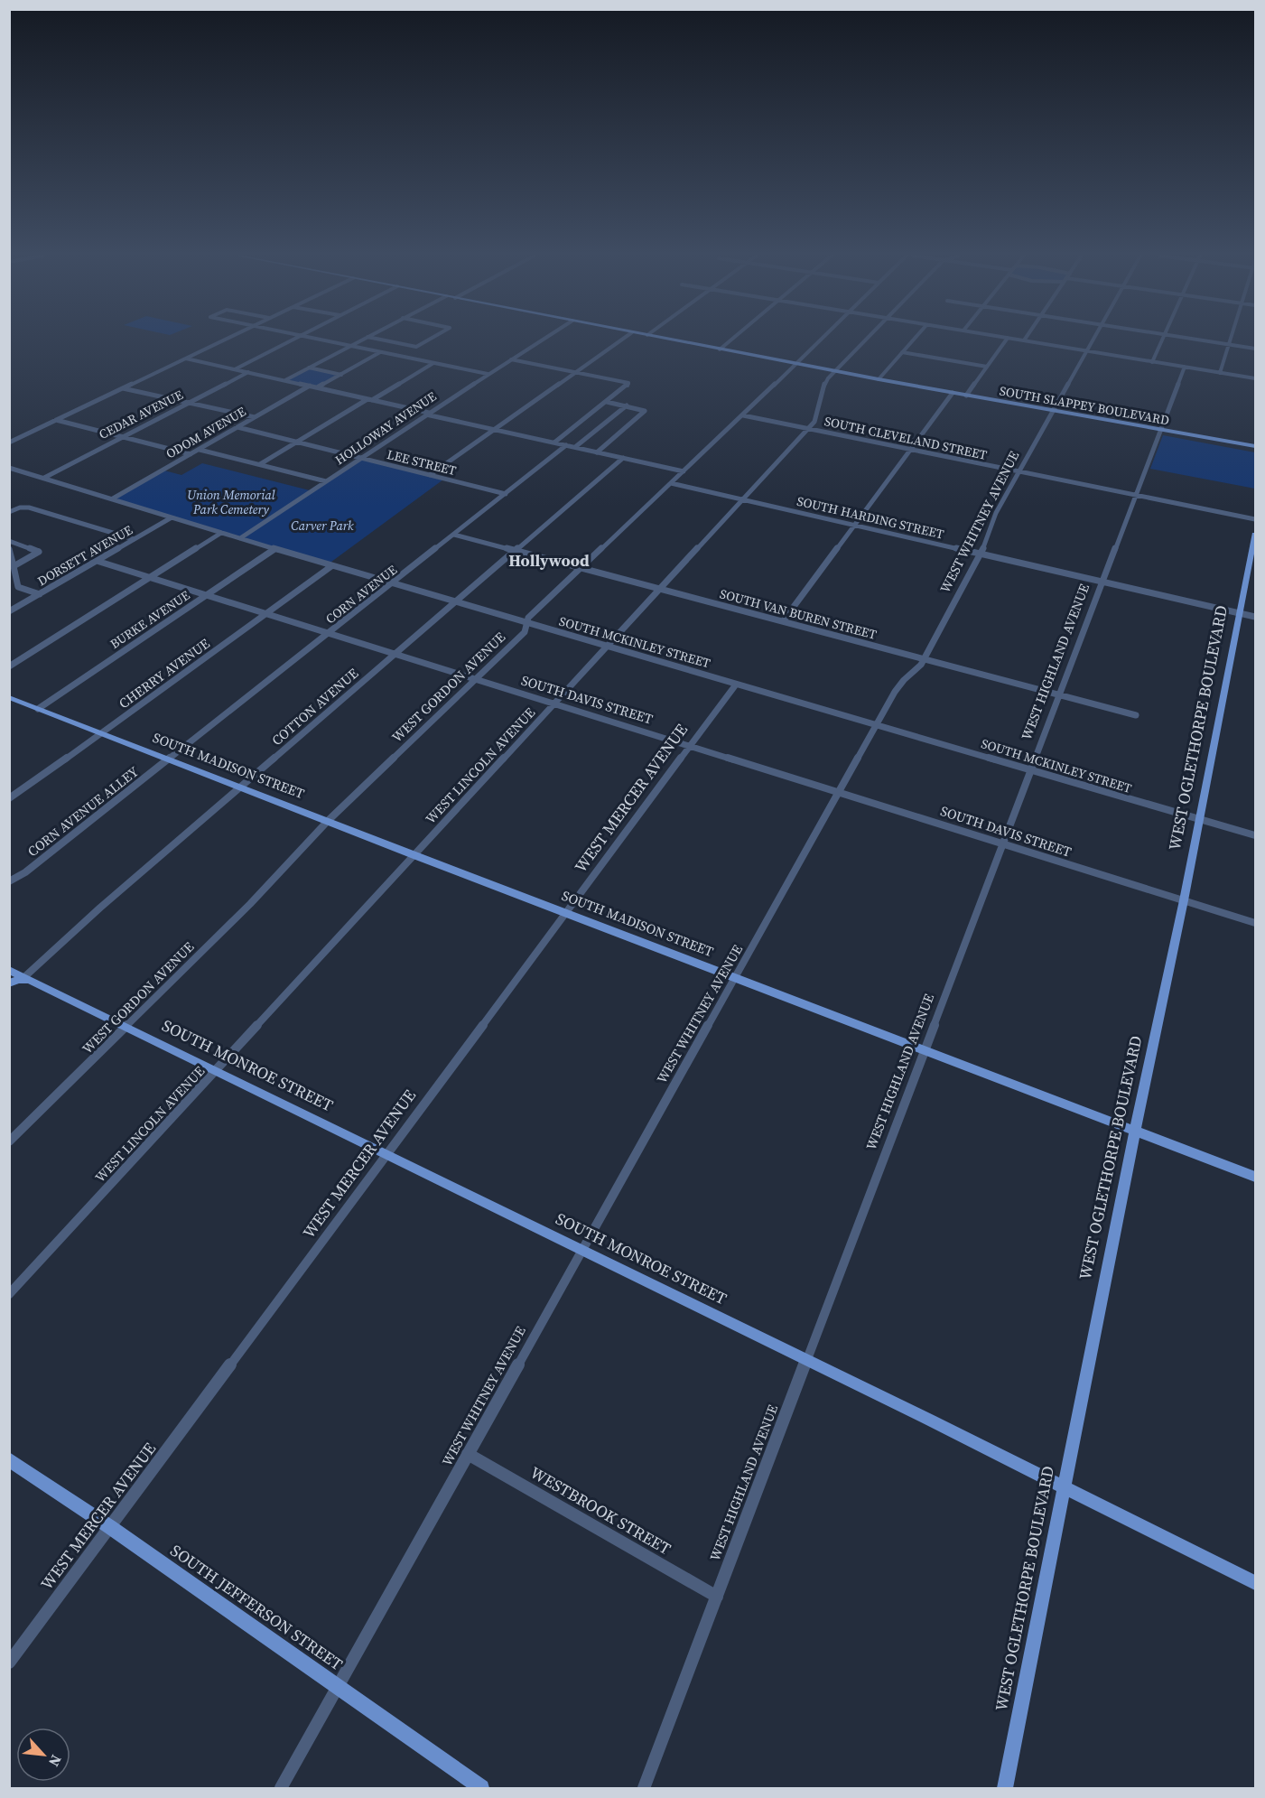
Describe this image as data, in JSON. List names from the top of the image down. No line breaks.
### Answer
{"streets":{"main road":["SOUTH SLAPPEY BOULEVARD","WEST OGLETHORPE BOULEVARD","SOUTH MADISON STREET","SOUTH MONROE STREET","SOUTH JEFFERSON STREET"],"street":["CEDAR AVENUE","HOLLOWAY AVENUE","ODOM AVENUE","SOUTH CLEVELAND STREET","LEE STREET","SOUTH HARDING STREET","WEST WHITNEY AVENUE","DORSETT AVENUE","CORN AVENUE","SOUTH VAN BUREN STREET","BURKE AVENUE","SOUTH MCKINLEY STREET","WEST HIGHLAND AVENUE","CHERRY AVENUE","WEST GORDON AVENUE","SOUTH DAVIS STREET","COTTON AVENUE","WEST LINCOLN AVENUE","WEST MERCER AVENUE","CORN AVENUE ALLEY","WESTBROOK STREET"]},"crossings":[["SOUTH SLAPPEY BOULEVARD","WEST WHITNEY AVENUE"],["SOUTH SLAPPEY BOULEVARD","WEST HIGHLAND AVENUE"],["SOUTH SLAPPEY BOULEVARD","WEST GORDON AVENUE"],["SOUTH SLAPPEY BOULEVARD","WEST LINCOLN AVENUE"],["CEDAR AVENUE","SOUTH MCKINLEY STREET"],["HOLLOWAY AVENUE","LEE STREET"],["HOLLOWAY AVENUE","SOUTH MCKINLEY STREET"],["ODOM AVENUE","LEE STREET"],["ODOM AVENUE","SOUTH MCKINLEY STREET"],["SOUTH CLEVELAND STREET","WEST WHITNEY AVENUE"],["SOUTH CLEVELAND STREET","WEST HIGHLAND AVENUE"],["SOUTH CLEVELAND STREET","WEST GORDON AVENUE"],["SOUTH CLEVELAND STREET","WEST LINCOLN AVENUE"],["LEE STREET","CORN AVENUE"],["SOUTH HARDING STREET","WEST WHITNEY AVENUE"],["SOUTH HARDING STREET","WEST HIGHLAND AVENUE"],["SOUTH HARDING STREET","WEST GORDON AVENUE"],["SOUTH HARDING STREET","WEST OGLETHORPE BOULEVARD"],["SOUTH HARDING STREET","WEST LINCOLN AVENUE"],["WEST WHITNEY AVENUE","SOUTH VAN BUREN STREET"],["WEST WHITNEY AVENUE","SOUTH MCKINLEY STREET"],["WEST WHITNEY AVENUE","SOUTH DAVIS STREET"],["WEST WHITNEY AVENUE","SOUTH MADISON STREET"],["WEST WHITNEY AVENUE","SOUTH MONROE STREET"],["WEST WHITNEY AVENUE","WESTBROOK STREET"],["WEST WHITNEY AVENUE","SOUTH JEFFERSON STREET"],["DORSETT AVENUE","SOUTH MCKINLEY STREET"],["DORSETT AVENUE","SOUTH DAVIS STREET"],["CORN AVENUE","SOUTH VAN BUREN STREET"],["CORN AVENUE","SOUTH MCKINLEY STREET"],["CORN AVENUE","SOUTH DAVIS STREET"],["CORN AVENUE","SOUTH MADISON STREET"],["CORN AVENUE","CORN AVENUE ALLEY"],["SOUTH VAN BUREN STREET","WEST HIGHLAND AVENUE"],["SOUTH VAN BUREN STREET","WEST GORDON AVENUE"],["SOUTH VAN BUREN STREET","COTTON AVENUE"],["SOUTH VAN BUREN STREET","WEST LINCOLN AVENUE"],["BURKE AVENUE","SOUTH MCKINLEY STREET"],["BURKE AVENUE","SOUTH DAVIS STREET"],["BURKE AVENUE","SOUTH MADISON STREET"],["SOUTH MCKINLEY STREET","WEST HIGHLAND AVENUE"],["SOUTH MCKINLEY STREET","CHERRY AVENUE"],["SOUTH MCKINLEY STREET","WEST GORDON AVENUE"],["SOUTH MCKINLEY STREET","COTTON AVENUE"],["SOUTH MCKINLEY STREET","WEST OGLETHORPE BOULEVARD"],["SOUTH MCKINLEY STREET","WEST LINCOLN AVENUE"],["SOUTH MCKINLEY STREET","WEST MERCER AVENUE"],["WEST HIGHLAND AVENUE","SOUTH DAVIS STREET"],["WEST HIGHLAND AVENUE","SOUTH MADISON STREET"],["WEST HIGHLAND AVENUE","SOUTH MONROE STREET"],["WEST HIGHLAND AVENUE","WESTBROOK STREET"],["CHERRY AVENUE","SOUTH DAVIS STREET"],["CHERRY AVENUE","SOUTH MADISON STREET"],["WEST GORDON AVENUE","SOUTH DAVIS STREET"],["WEST GORDON AVENUE","SOUTH MADISON STREET"],["WEST GORDON AVENUE","SOUTH MONROE STREET"],["SOUTH DAVIS STREET","COTTON AVENUE"],["SOUTH DAVIS STREET","WEST OGLETHORPE BOULEVARD"],["SOUTH DAVIS STREET","WEST LINCOLN AVENUE"],["SOUTH DAVIS STREET","WEST MERCER AVENUE"],["COTTON AVENUE","SOUTH MADISON STREET"],["COTTON AVENUE","SOUTH MONROE STREET"],["WEST OGLETHORPE BOULEVARD","SOUTH MADISON STREET"],["WEST OGLETHORPE BOULEVARD","SOUTH MONROE STREET"],["SOUTH MADISON STREET","WEST LINCOLN AVENUE"],["SOUTH MADISON STREET","WEST MERCER AVENUE"],["SOUTH MADISON STREET","CORN AVENUE ALLEY"],["WEST LINCOLN AVENUE","SOUTH MONROE STREET"],["WEST MERCER AVENUE","SOUTH MONROE STREET"],["WEST MERCER AVENUE","SOUTH JEFFERSON STREET"]],"districts":["Hollywood"],"parks":["Union Memorial Park Cemetery","Carver Park"],"north":"bottom right"}
